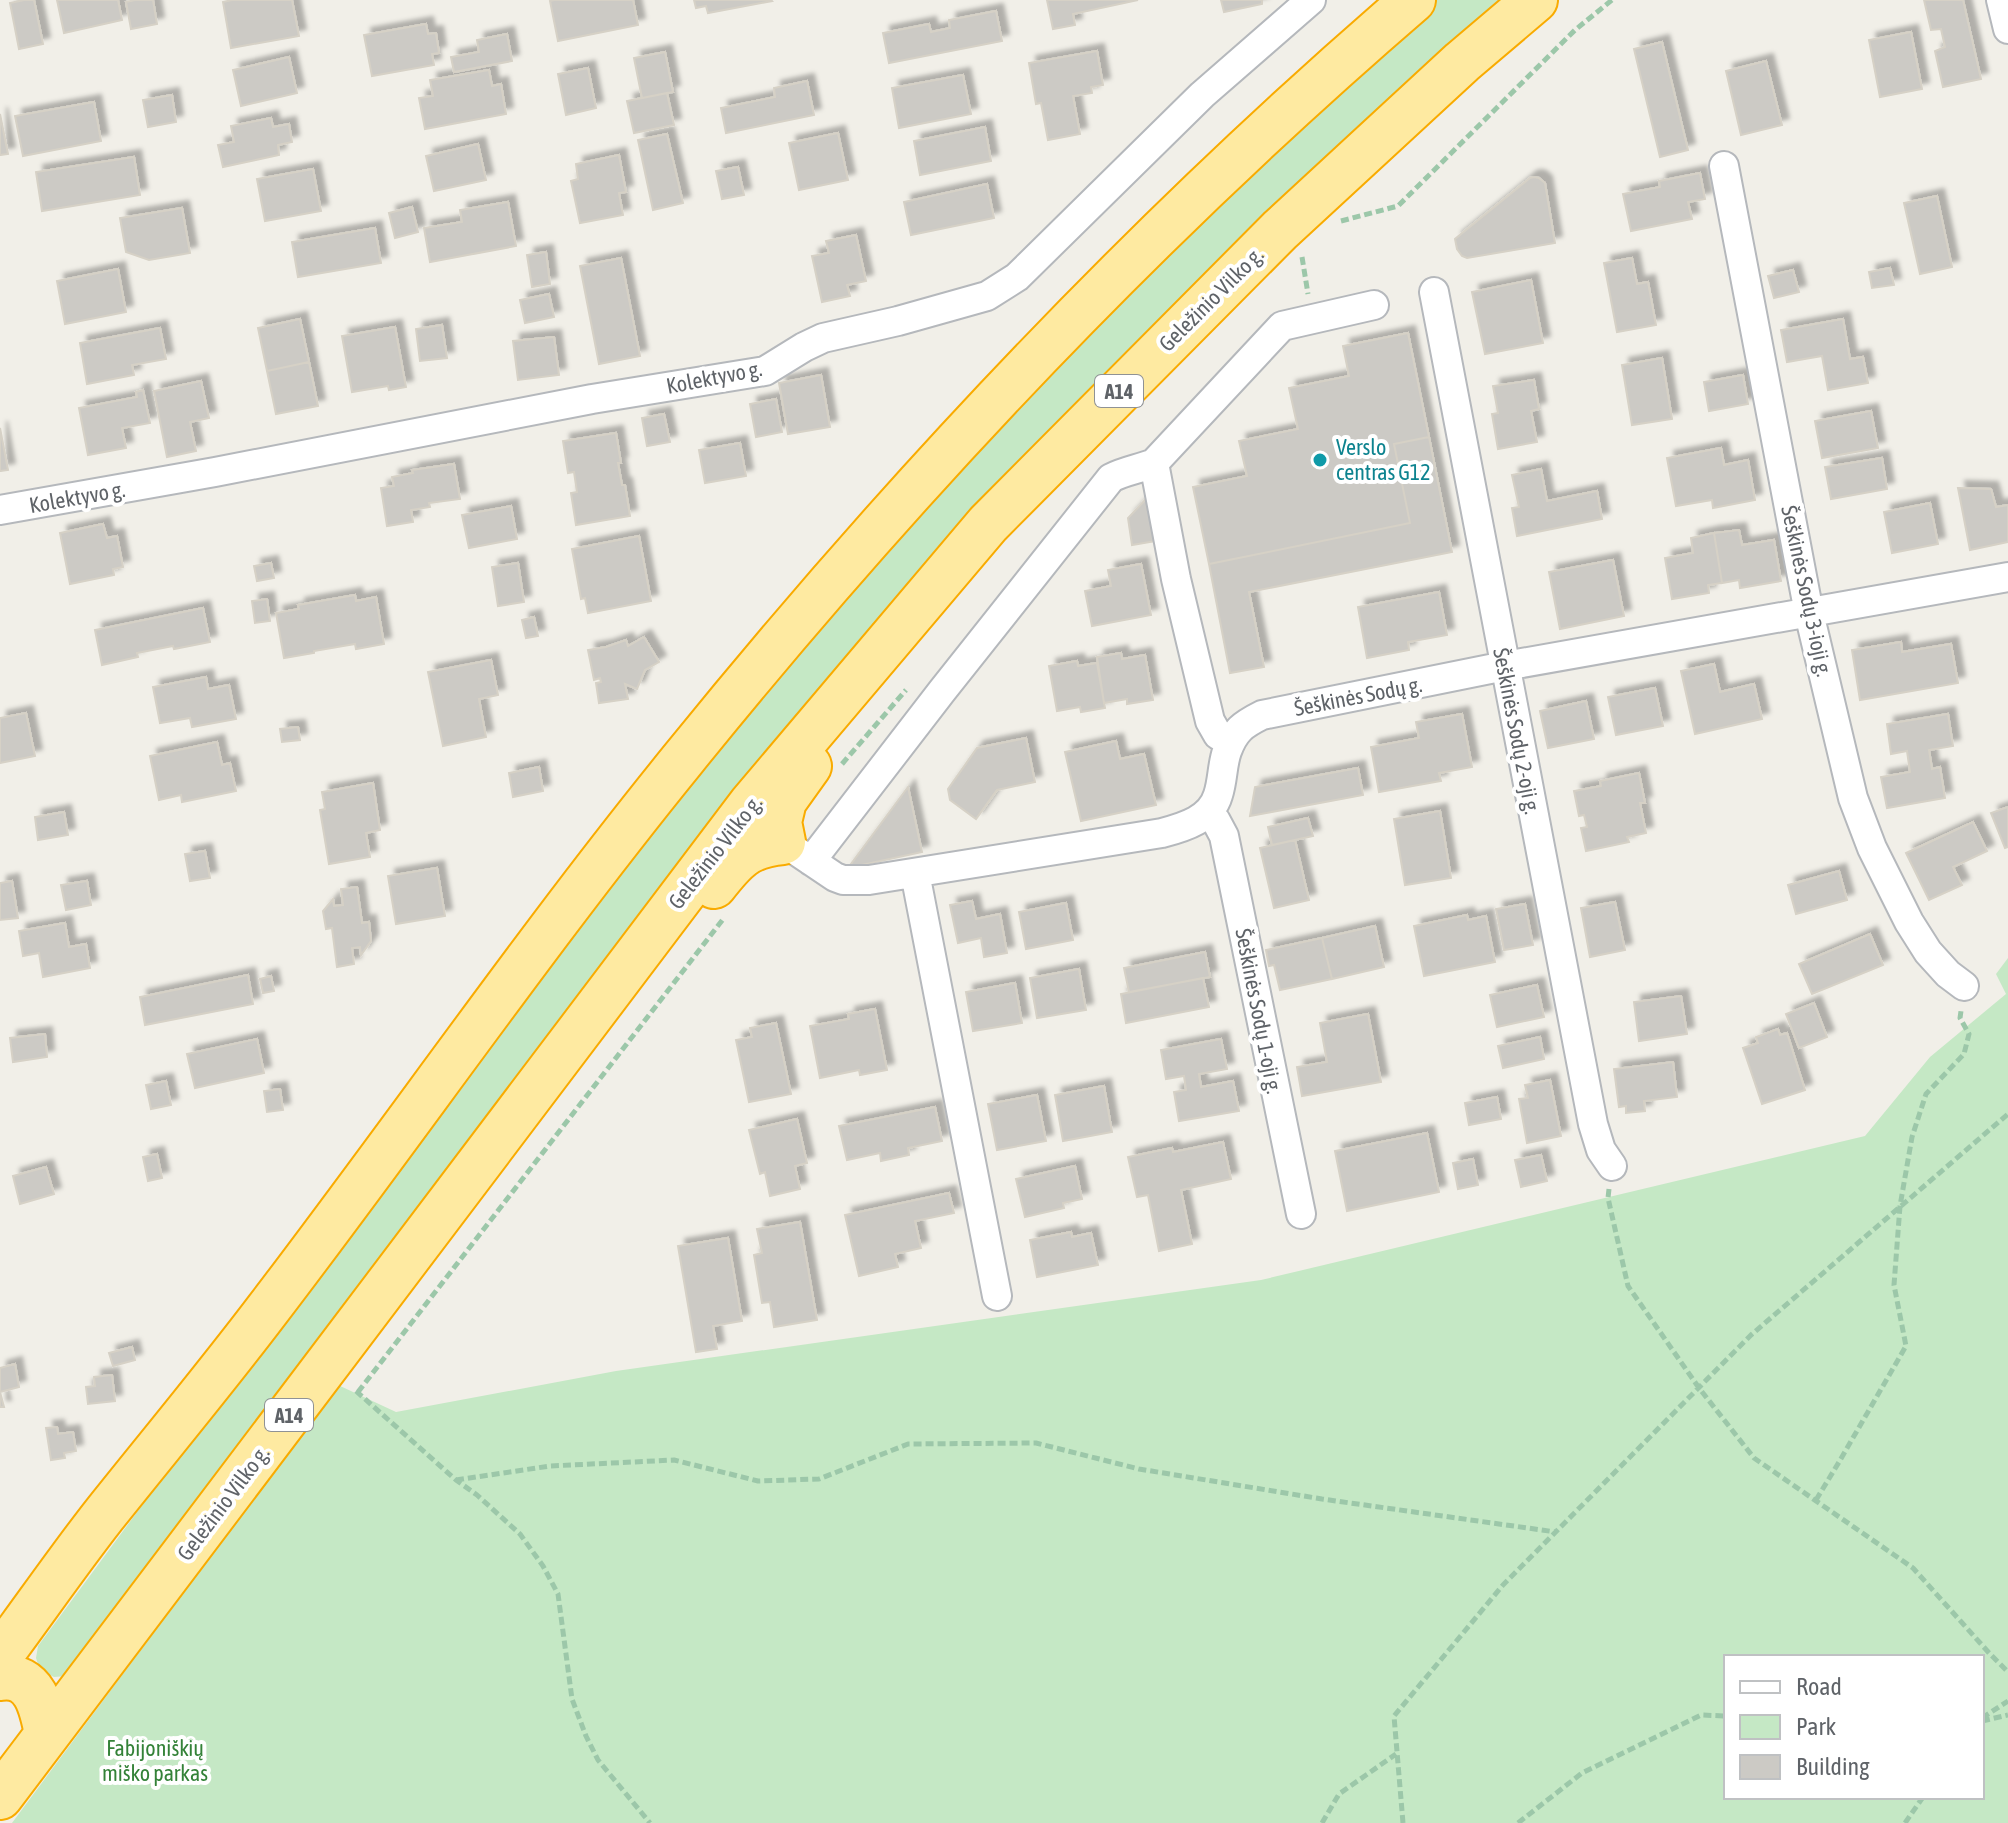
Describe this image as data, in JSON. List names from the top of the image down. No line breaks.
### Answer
{"streets":{"highway":["Geležinio Vilko g.","A14"],"street":["Kolektyvo g.","Šeškinės Sodų 3-ioji g.","Šeškinės Sodų g.","Šeškinės Sodų 2-oji g.","Šeškinės Sodų 1-oji g."]},"crossings":[["Šeškinės Sodų 3-ioji g.","Šeškinės Sodų g."],["Šeškinės Sodų g.","Šeškinės Sodų 2-oji g."]],"parks":["Fabijoniškių miško parkas"],"places":["Verslo centras G12"],"legend":["Road","Park","Building"]}
